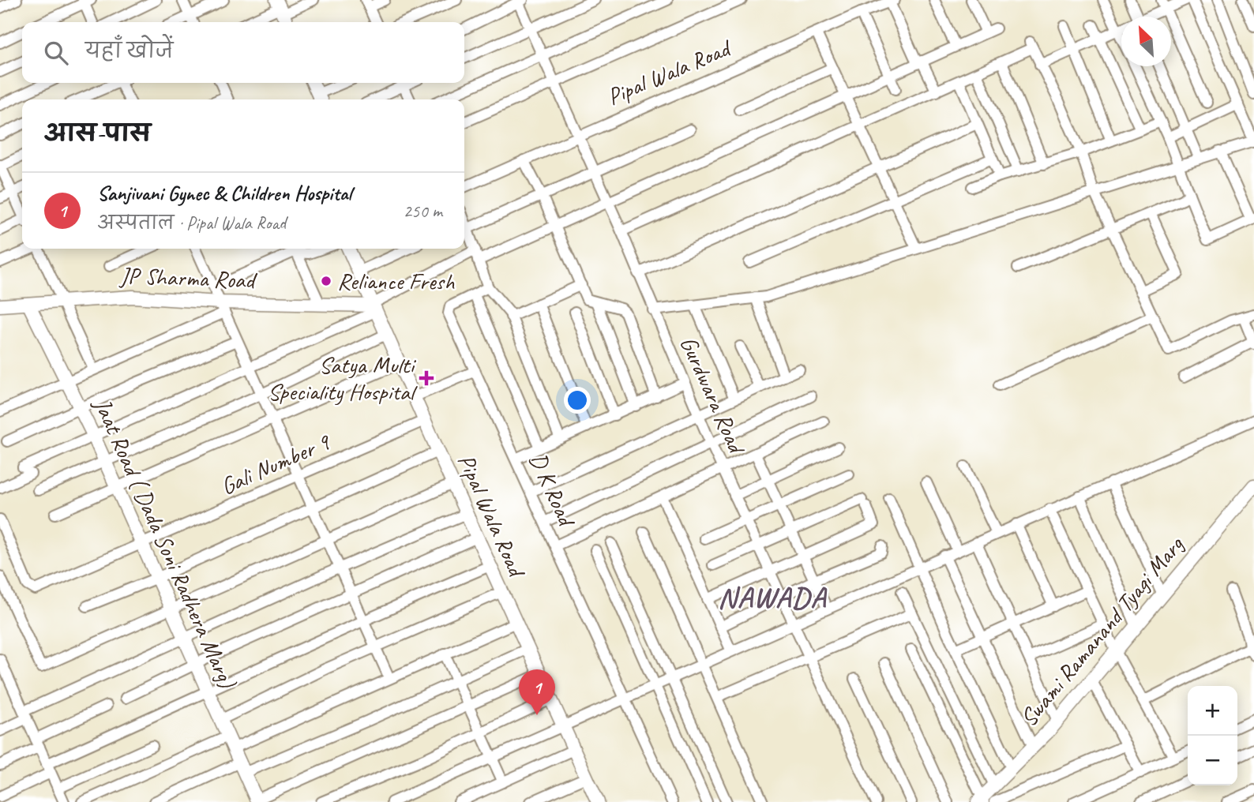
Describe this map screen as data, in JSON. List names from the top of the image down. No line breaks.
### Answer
{"streets":{"street":["Pipal Wala Road","JP Sharma Road","Gurdwara Road","Gali Number 9","D K Road","Jaat Road ( Dada Soni Radhera Marg)","Swami Ramanand Tyagi Marg"]},"crossings":[["Pipal Wala Road","JP Sharma Road"],["Pipal Wala Road","Gurdwara Road"],["Pipal Wala Road","Gali Number 9"],["JP Sharma Road","Jaat Road ( Dada Soni Radhera Marg)"],["Gali Number 9","Jaat Road ( Dada Soni Radhera Marg)"]],"districts":["NAWADA"],"places":{"other":["Reliance Fresh"],"health":["Satya Multi Speciality Hospital"]},"north":"top left","page":{"search":"यहाँ खोजें","heading":"आस-पास","list":[{"mark":"1","name":"Sanjivani Gynec & Children Hospital","note":"अस्पताल · Pipal Wala Road","value":"250 m"}],"pins":"1","map_buttons":["+","−"]}}
